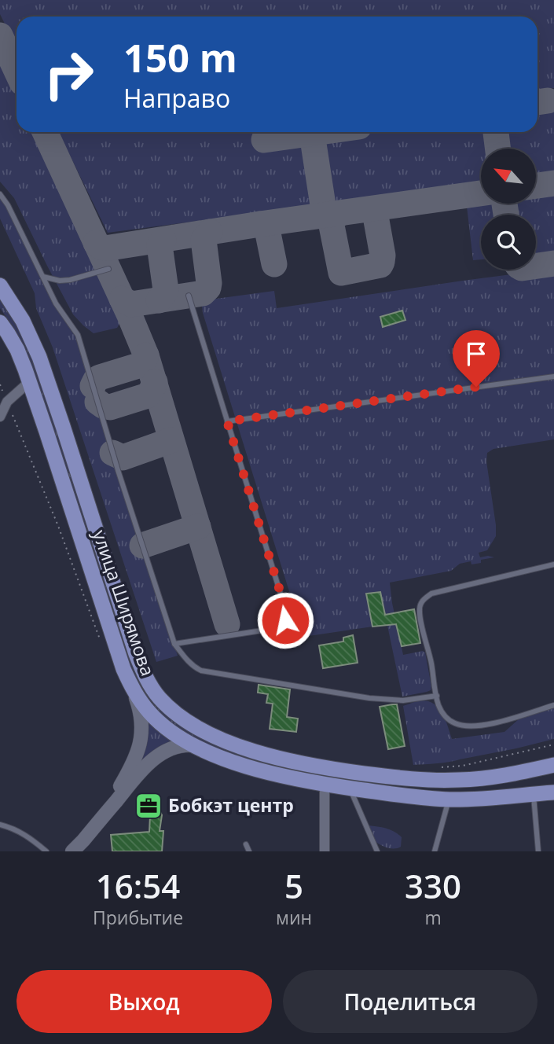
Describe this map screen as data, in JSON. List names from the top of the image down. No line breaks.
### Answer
{"streets":{"main road":["улица Ширямова"]},"places":{"office":["Бобкэт центр"]},"north":"top left","page":{"turn":["150 m","Направо"],"eta":["16:54","Прибытие","5","мин","330","m"],"buttons":["Выход","Поделиться"]}}
